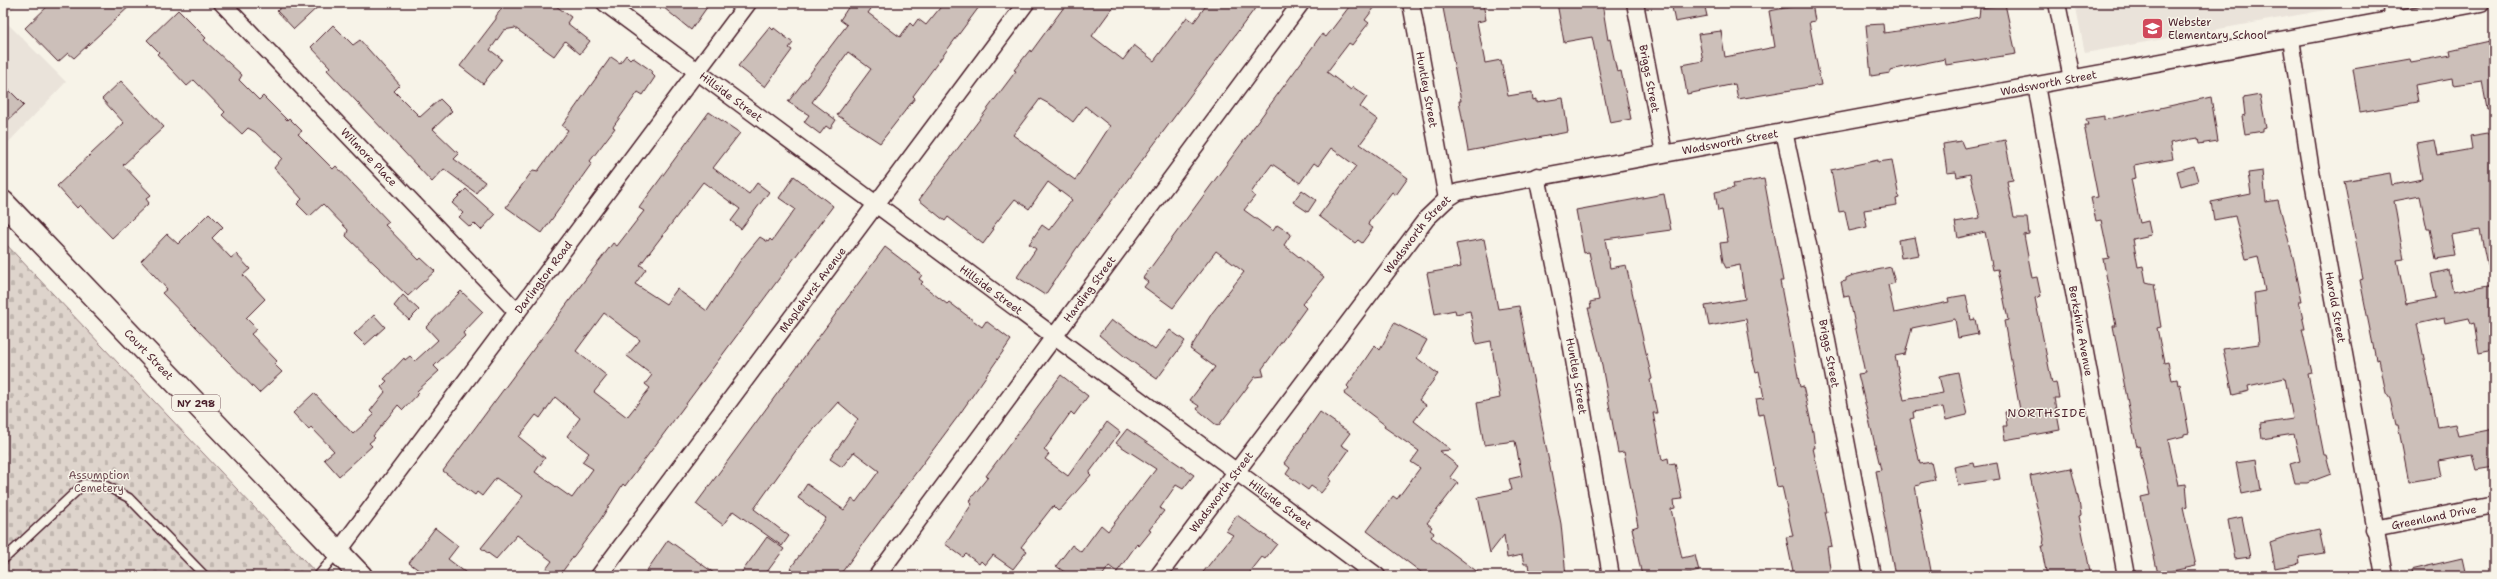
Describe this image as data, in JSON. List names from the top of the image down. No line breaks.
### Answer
{"streets":{"main road":["Court Street","NY 298"],"street":["Briggs Street","Wadsworth Street","Huntley Street","Hillside Street","Wilmore Place","Darlington Road","Maplehurst Avenue","Harding Street","Harold Street","Berkshire Avenue","Greenland Drive"]},"crossings":[["Briggs Street","Wadsworth Street"],["Wadsworth Street","Huntley Street"],["Wadsworth Street","Hillside Street"],["Wadsworth Street","Harold Street"],["Wadsworth Street","Berkshire Avenue"],["Hillside Street","Darlington Road"],["Hillside Street","Maplehurst Avenue"],["Hillside Street","Harding Street"],["Wilmore Place","Darlington Road"],["Darlington Road","Court Street"],["Harold Street","Greenland Drive"]],"districts":["NORTHSIDE"],"parks":["Assumption Cemetery"],"places":{"school or university":["Webster Elementary School"]}}
